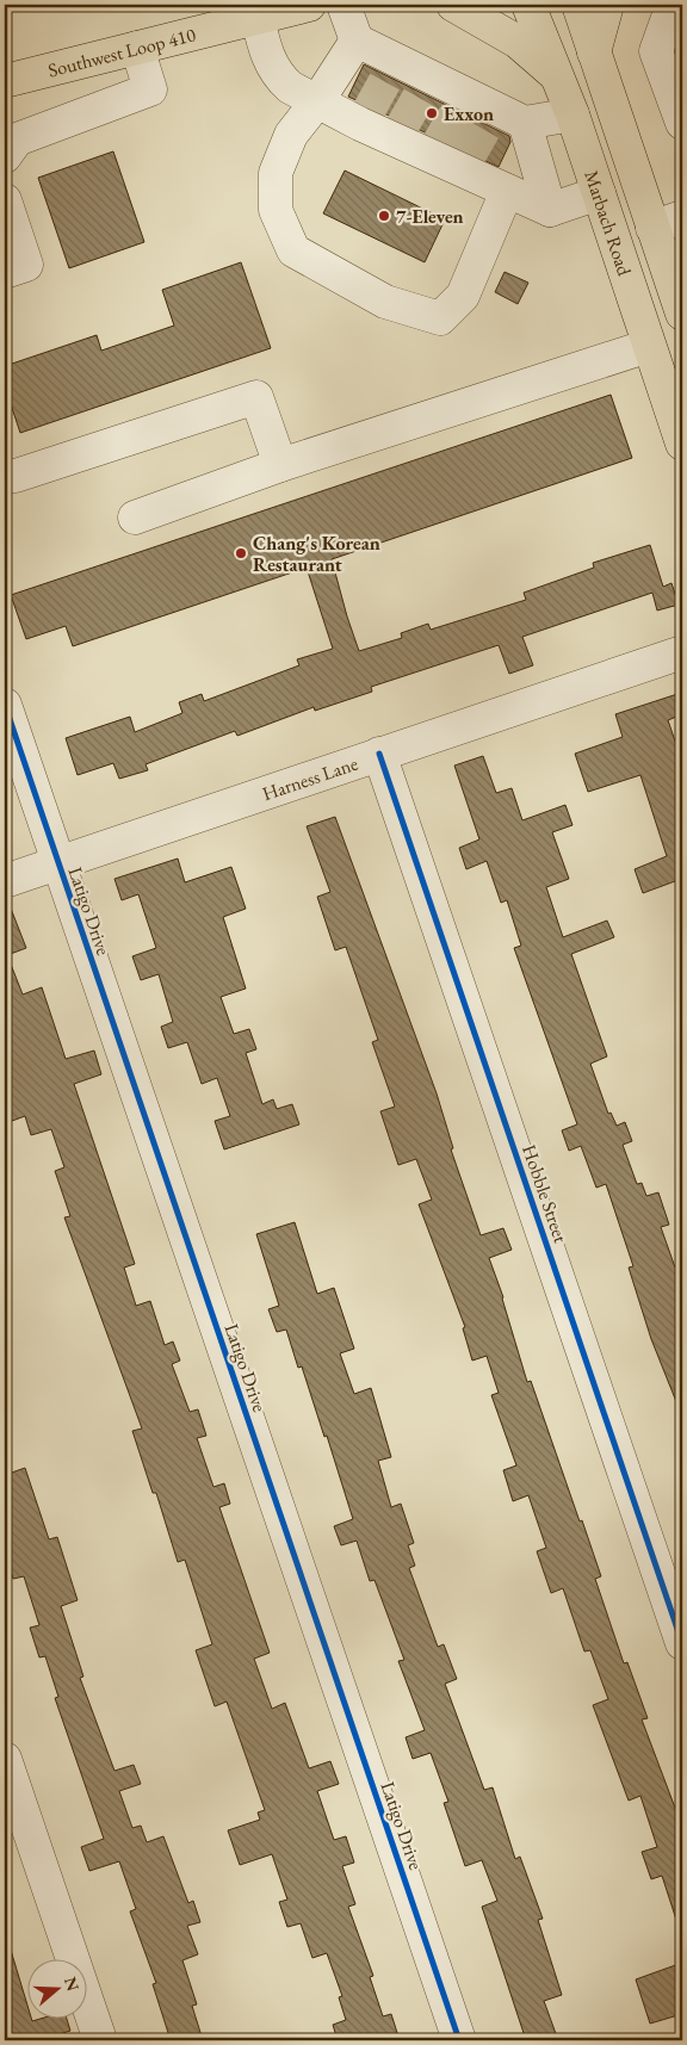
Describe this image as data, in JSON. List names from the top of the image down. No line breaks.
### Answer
{"streets":{"main road":["Southwest Loop 410","Marbach Road"],"street":["Harness Lane","Latigo Drive","Hobble Street"]},"crossings":[["Harness Lane","Latigo Drive"],["Harness Lane","Hobble Street"]],"places":["Exxon","7-Eleven","Chang's Korean Restaurant"],"north":"right"}
